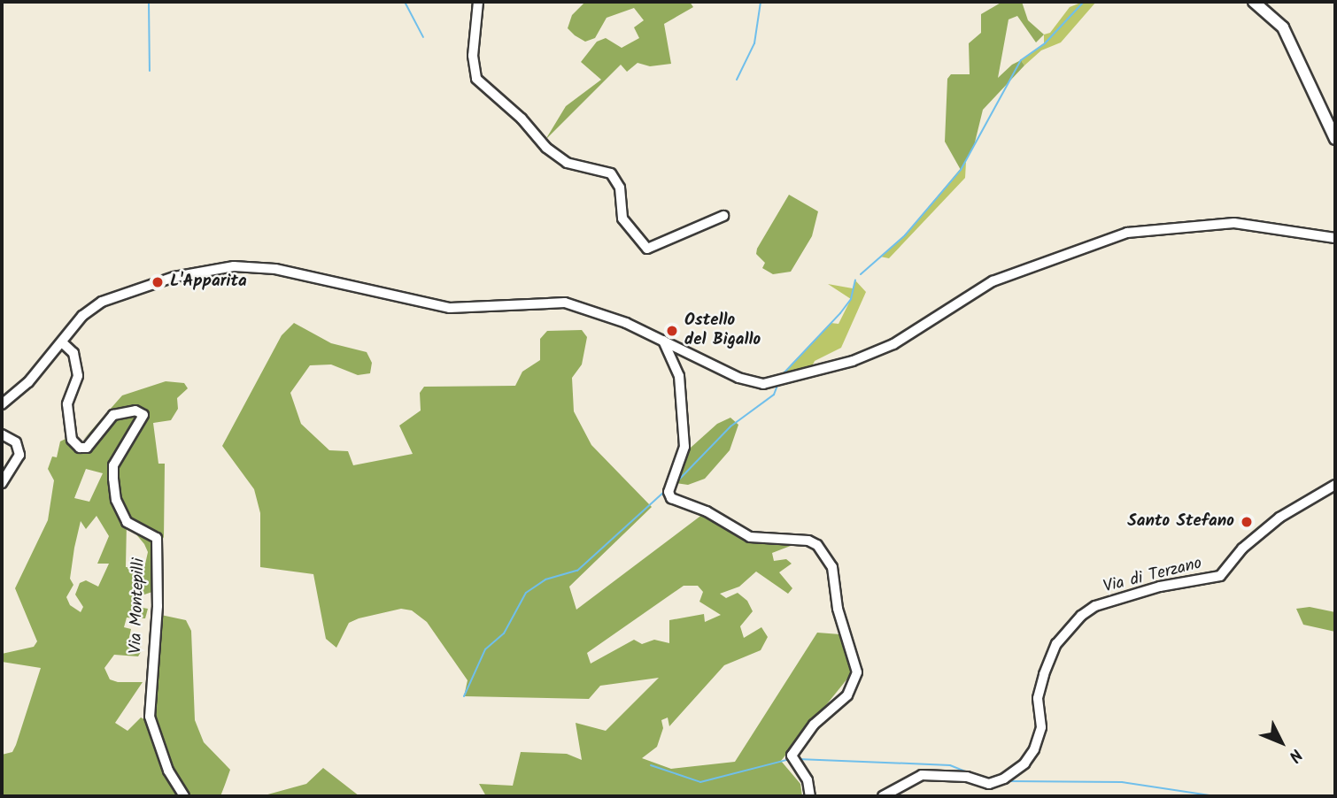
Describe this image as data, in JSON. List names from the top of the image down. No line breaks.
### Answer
{"streets":{"street":["Via di Terzano","Via Montepilli"]},"places":["L'Apparita","Ostello del Bigallo","Santo Stefano"],"north":"bottom right"}
